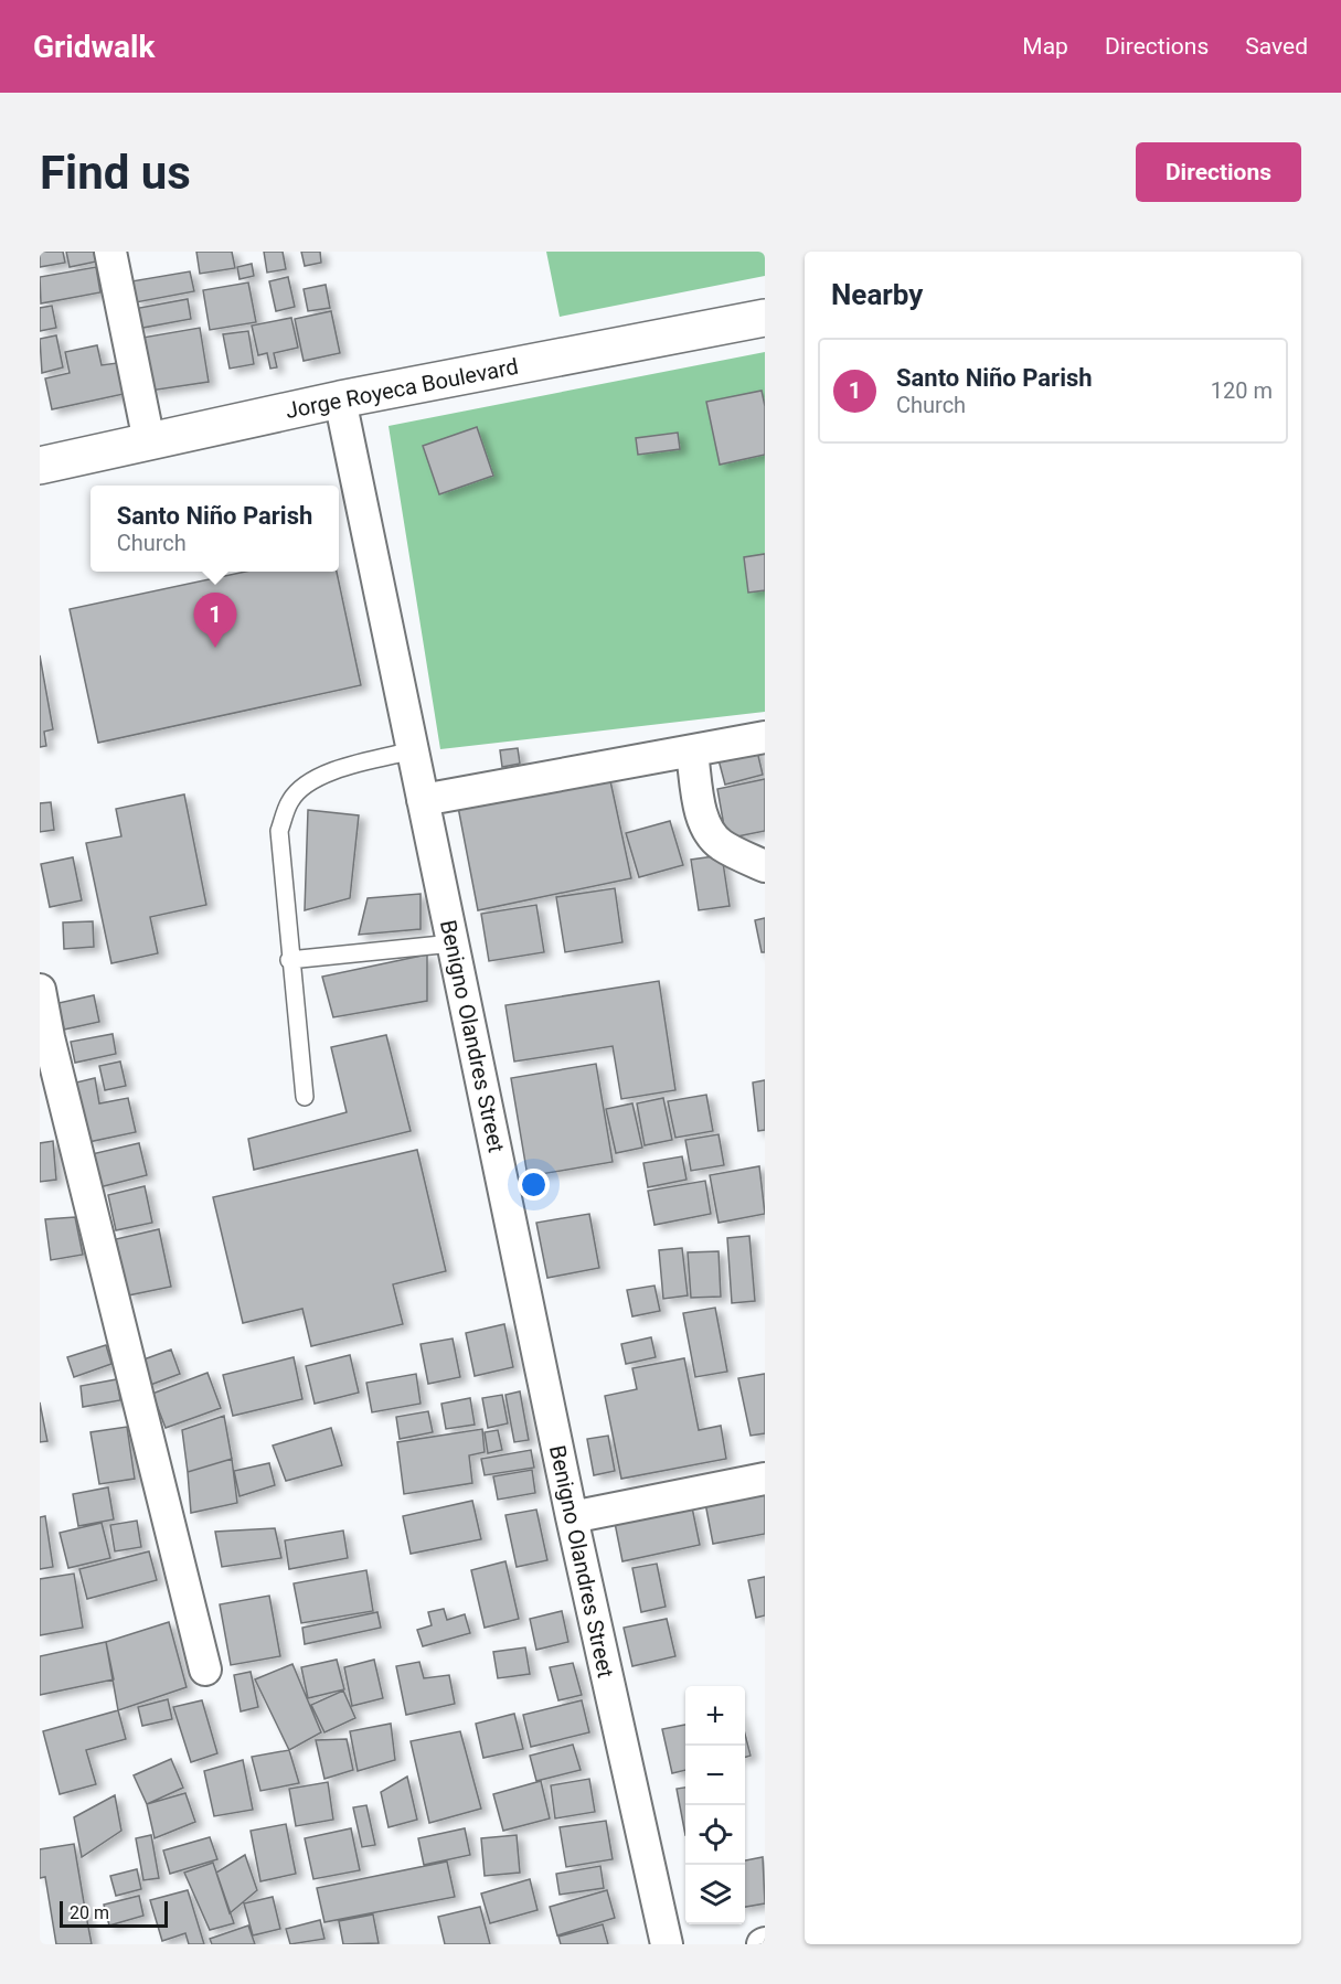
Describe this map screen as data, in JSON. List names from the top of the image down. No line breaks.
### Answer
{"streets":{"street":["Jorge Royeca Boulevard","Benigno Olandres Street"]},"crossings":[["Jorge Royeca Boulevard","Benigno Olandres Street"]],"scale_bar":"20 m","page":{"header":"Gridwalk","nav":["Map","Directions","Saved"],"buttons":"Directions","title":"Find us","heading":"Nearby","list":[{"mark":"1","name":"Santo Niño Parish","note":"Church","value":"120 m"}],"popup":["Santo Niño Parish","Church"],"pins":"1","map_buttons":["+","−"],"scale":"20 m"}}
